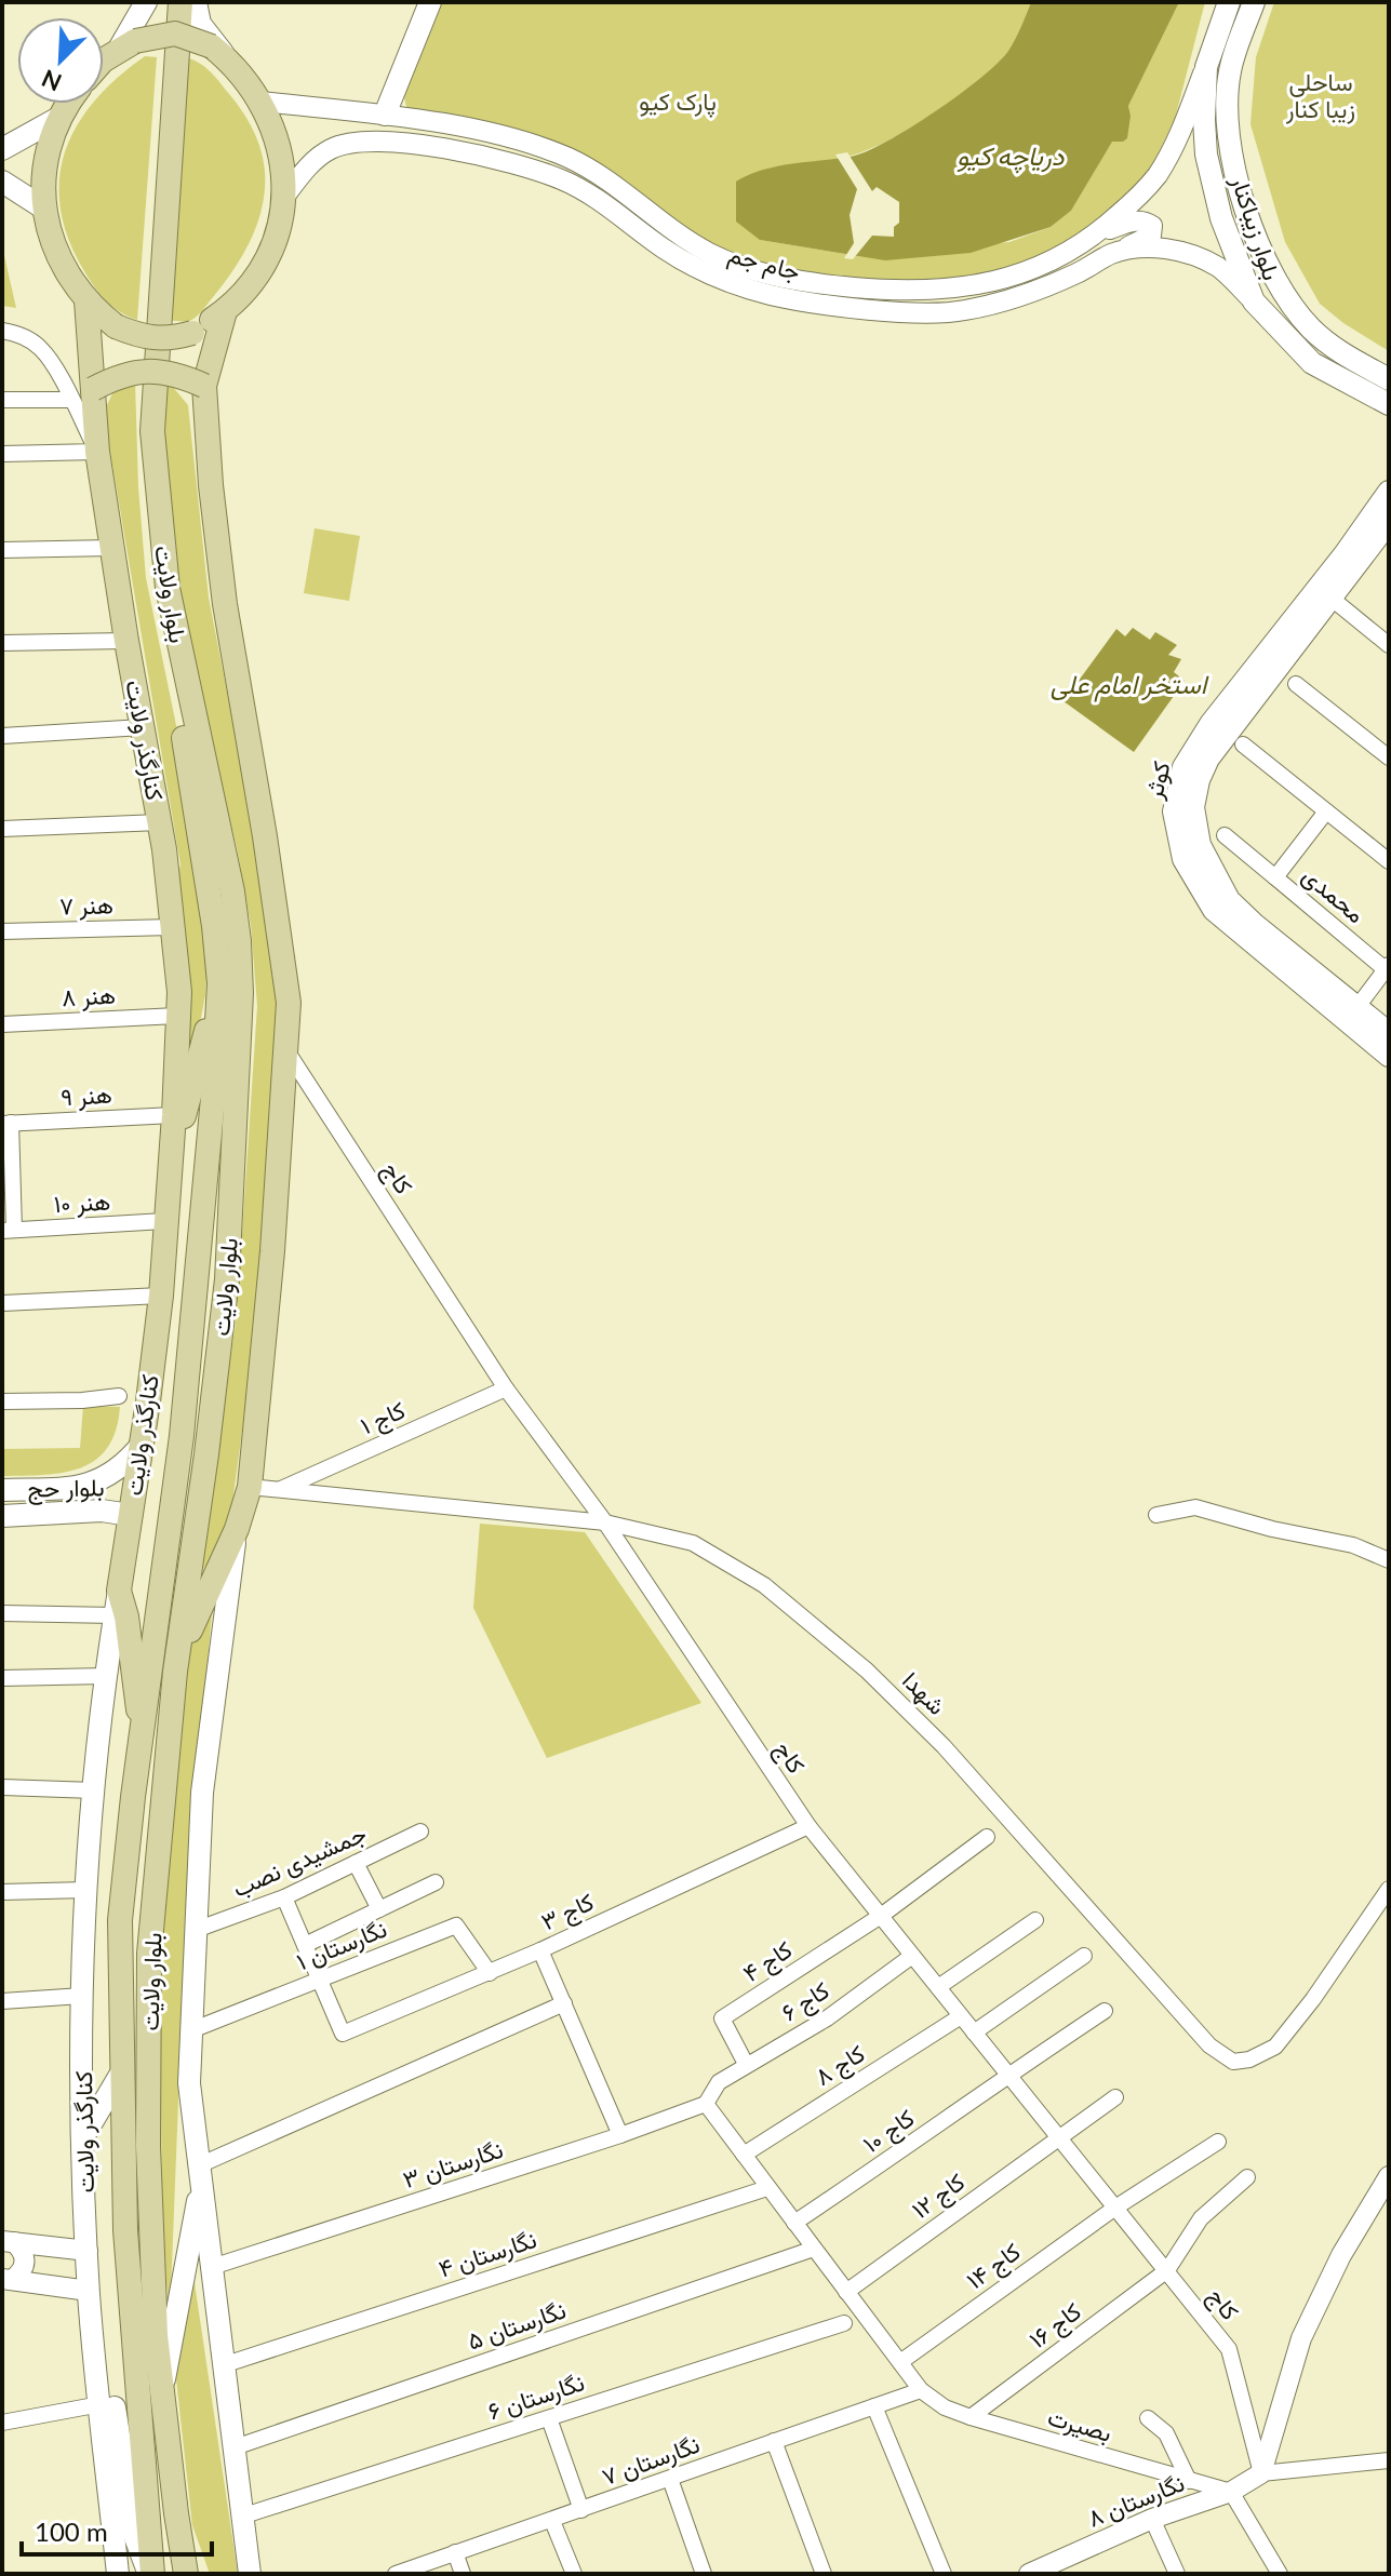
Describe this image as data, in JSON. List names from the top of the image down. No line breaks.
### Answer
{"streets":{"main road":["بلوار زیباکنار","بلوار ولایت","کنارگذر ولایت","کوثر","بلوار حج"],"street":["جام جم","محمدی","هنر ۷","هنر ۸","هنر ۹","کاج","هنر ۱۰","کاج ۱","شهدا","جمشیدی نصب","کاج ۳","نگارستان ۱","کاج ۴","کاج ۶","کاج ۸","کاج ۱۰","نگارستان ۳","کاج ۱۲","نگارستان ۴","کاج ۱۴","نگارستان ۵","کاج ۱۶","نگارستان ۶","بصیرت","نگارستان ۷","نگارستان ۸"]},"crossings":[["بلوار زیباکنار","جام جم"],["کنارگذر ولایت","هنر ۷"],["کنارگذر ولایت","هنر ۸"],["کنارگذر ولایت","هنر ۹"],["کنارگذر ولایت","هنر ۱۰"],["کنارگذر ولایت","بلوار حج"],["کاج","کاج ۱"],["کاج","شهدا"],["کاج","کاج ۳"],["کاج","کاج ۴"],["کاج","کاج ۶"],["کاج","کاج ۸"],["کاج","کاج ۱۰"],["کاج","کاج ۱۲"],["کاج","کاج ۱۴"],["کاج","کاج ۱۶"],["کاج","نگارستان ۸"],["کاج ۱","شهدا"],["کاج ۳","نگارستان ۱"],["کاج ۴","کاج ۶"],["کاج ۶","نگارستان ۳"],["کاج ۱۶","بصیرت"],["بصیرت","نگارستان ۷"],["بصیرت","نگارستان ۸"]],"water":["دریاچه کیو","استخر امام علی"],"parks":["ساحلی زیبا کنار","پارک کیو"],"scale_bar":"100 m","north":"bottom left"}
